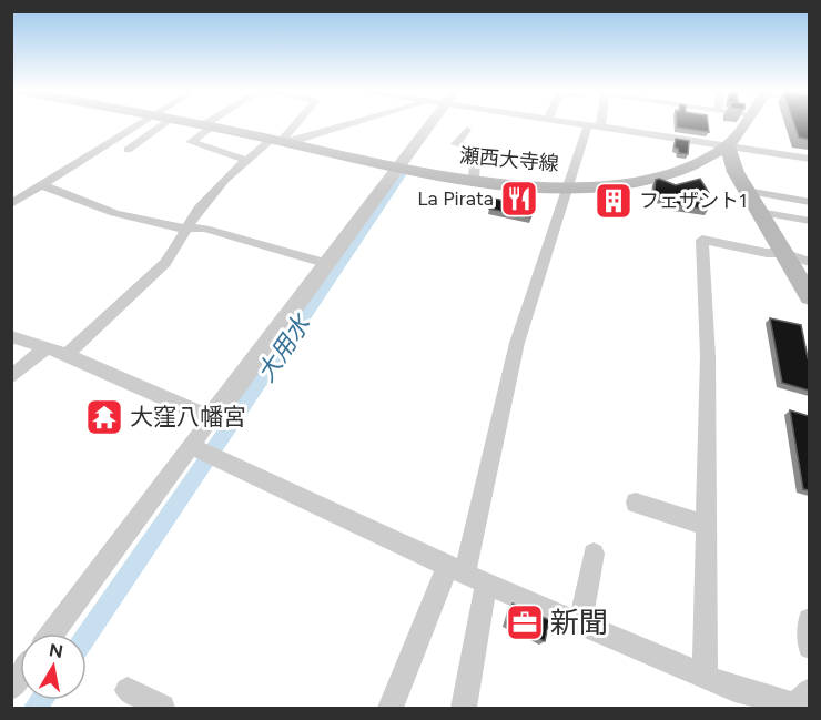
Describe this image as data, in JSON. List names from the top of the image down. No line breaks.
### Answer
{"streets":{"main road":["瀬西大寺線"]},"water":["大用水"],"places":{"restaurant":["La Pirata"],"building":["フェザント1"],"temple":["大窪八幡宮"],"office":["新聞"]},"north":"top"}
